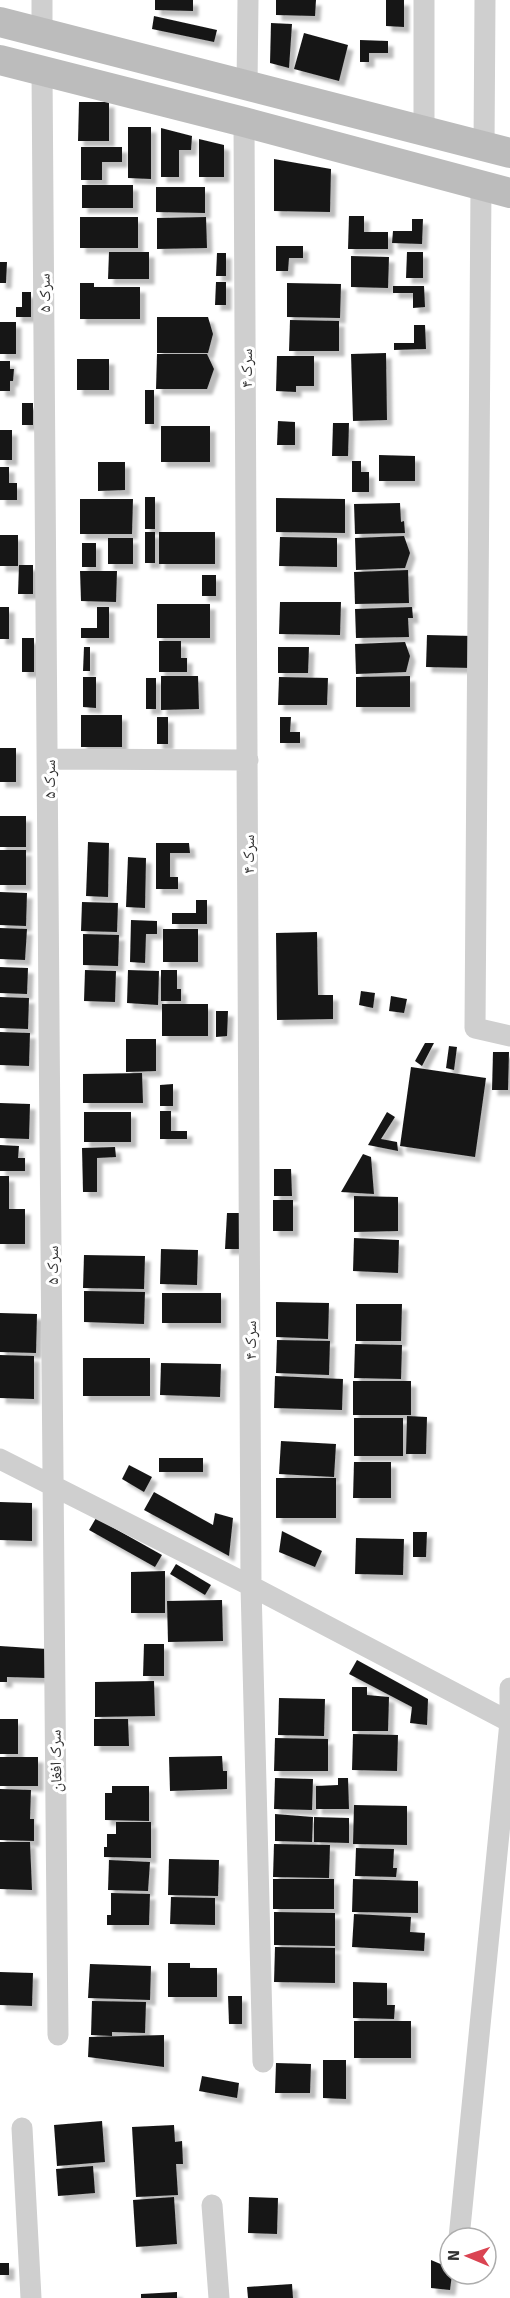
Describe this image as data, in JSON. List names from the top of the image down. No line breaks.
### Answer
{"streets":{"street":["سرک ۵","سرک ۴","سرک افغان"]},"crossings":[["سرک ۵","سرک افغان"]],"north":"left"}
